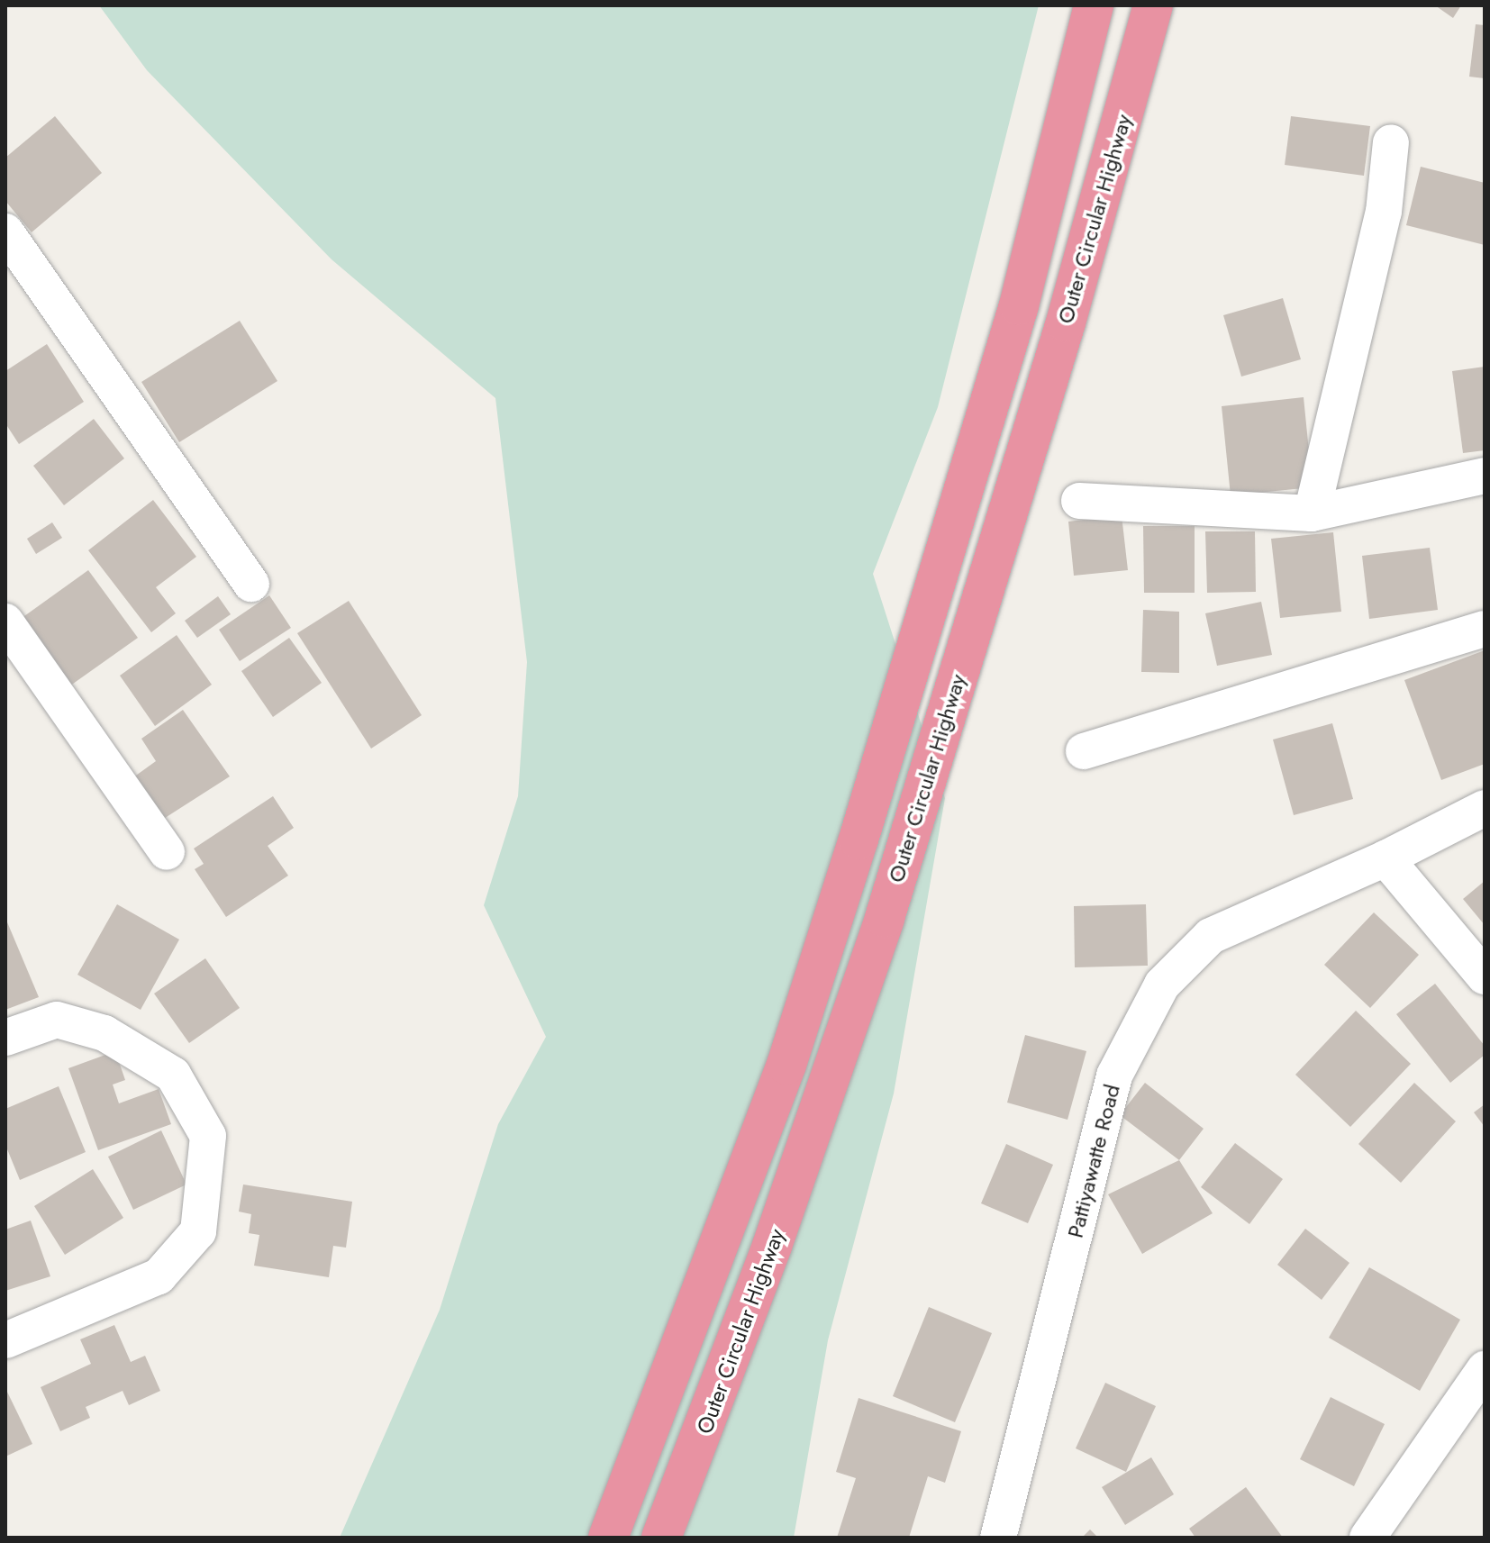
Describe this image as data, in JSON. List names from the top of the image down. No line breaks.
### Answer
{"streets":{"highway":["Outer Circular Highway"],"street":["Pattiyawatte Road"]}}
